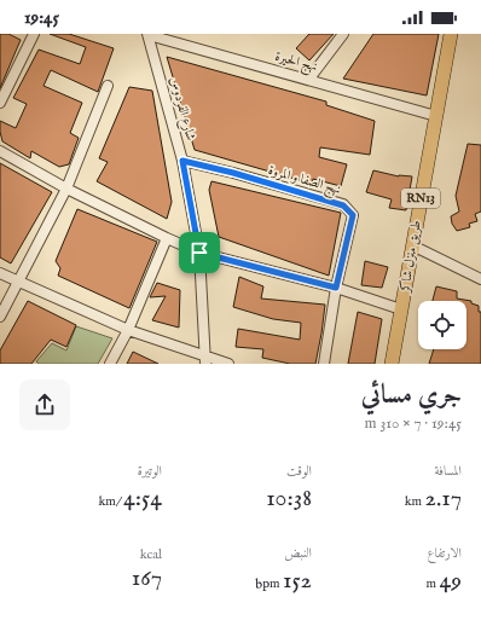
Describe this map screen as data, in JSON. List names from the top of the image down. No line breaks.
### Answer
{"streets":{"main road":["RN13","طريق منزل شاكر"],"street":["نهج الحيرة","شارع الفردوس","نهج الصفا و المروة"]},"crossings":[["نهج الحيرة","شارع الفردوس"],["نهج الحيرة","طريق منزل شاكر"],["شارع الفردوس","نهج الصفا و المروة"]],"page":{"status":"19:45","heading":["جري مسائي","19:45 · 7 × 310 m"],"stats":[["المسافة","2.17 km"],["الوقت","10:38"],["الوتيرة","4:54 /km"],["الارتفاع","49 m"],["النبض","152 bpm"],["kcal","167"]]}}
